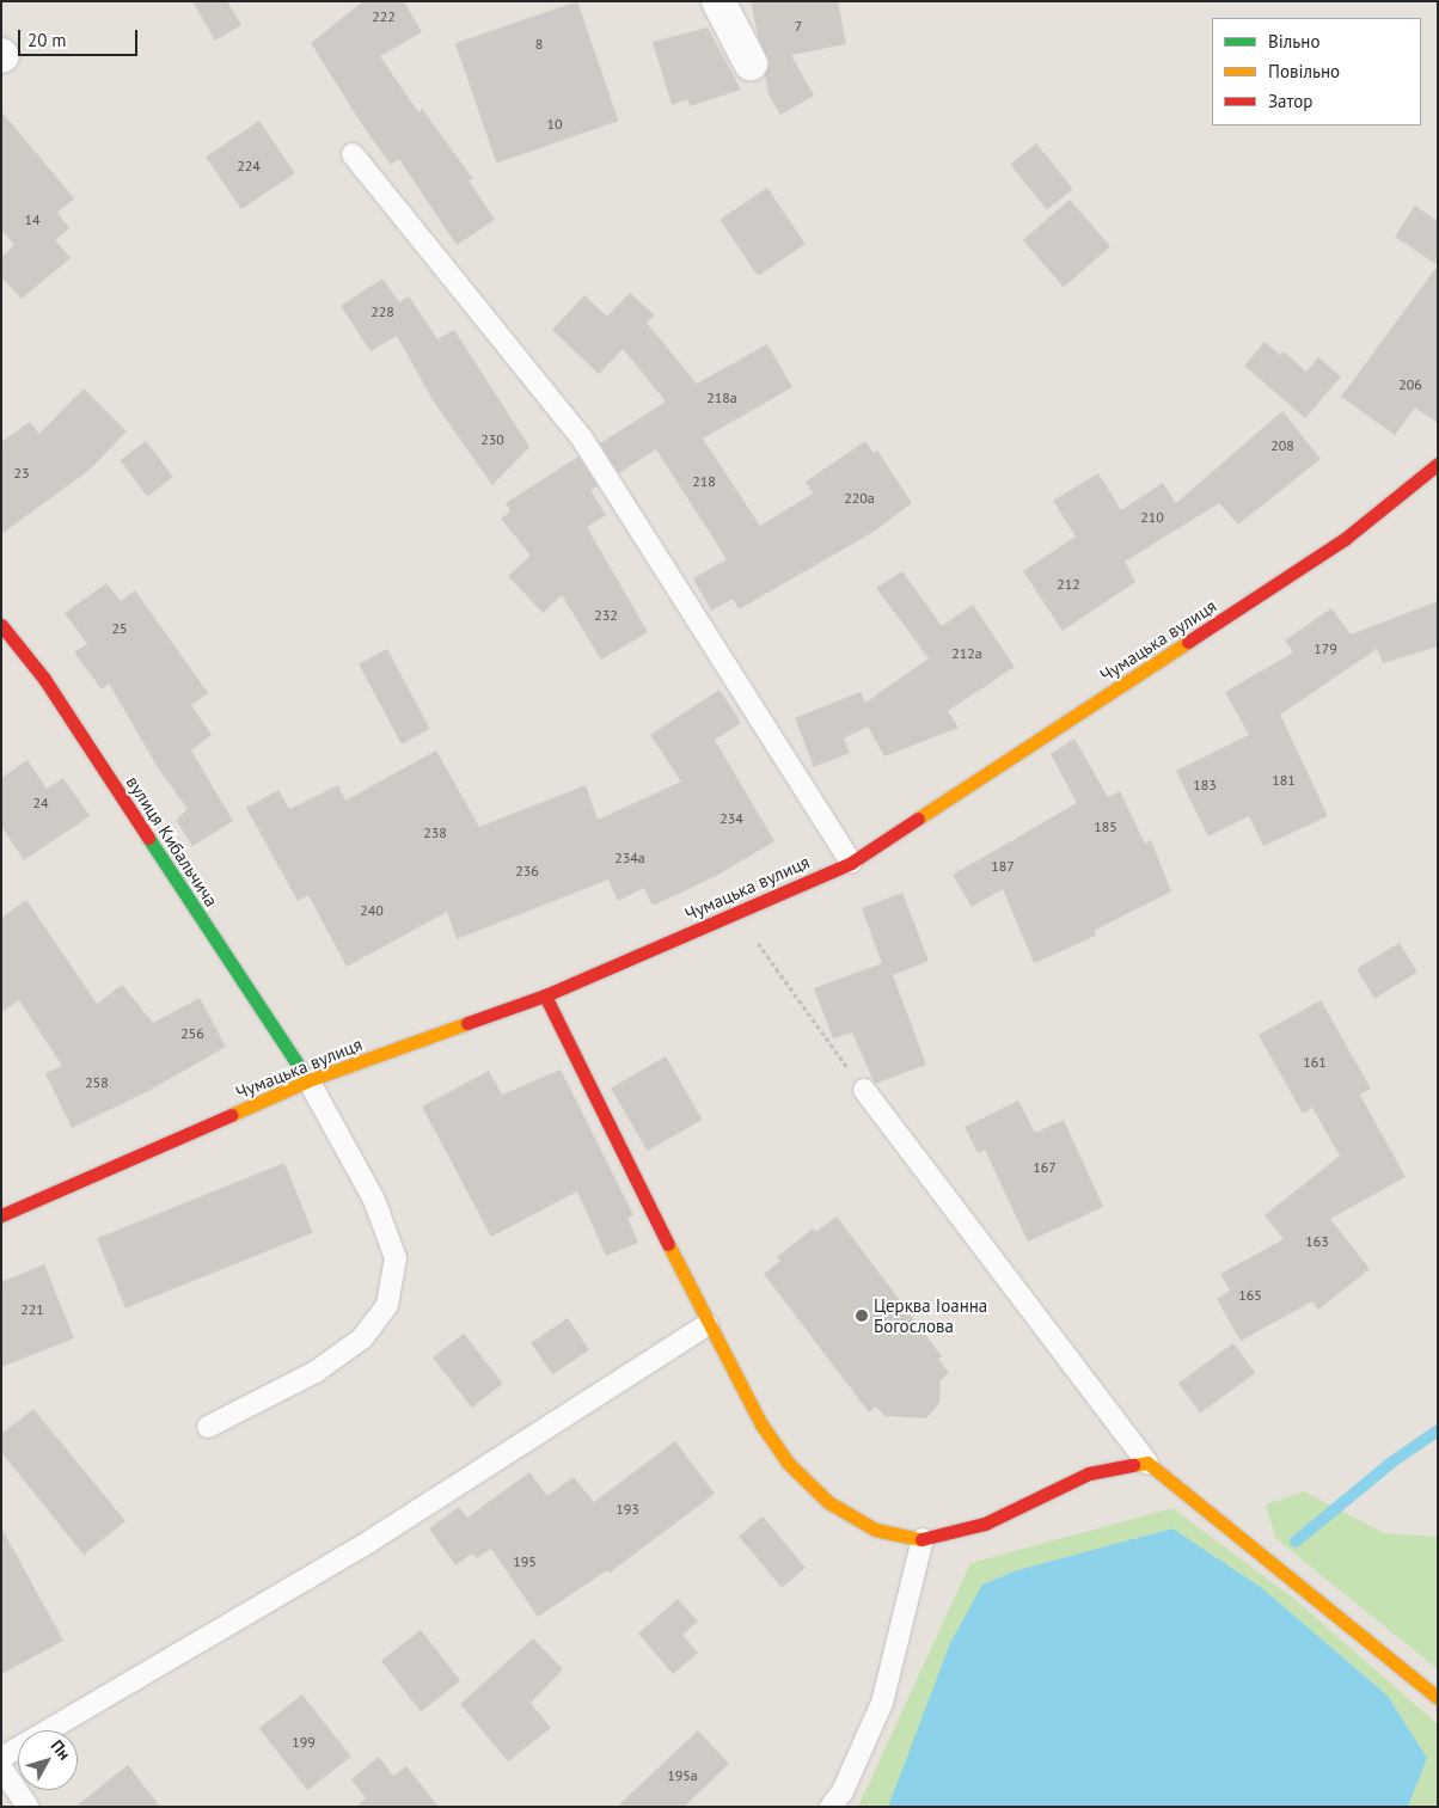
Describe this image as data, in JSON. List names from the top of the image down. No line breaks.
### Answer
{"streets":{"street":["Чумацька вулиця","вулиця Кибальчича"]},"crossings":[["Чумацька вулиця","вулиця Кибальчича"]],"places":["Церква Іоанна Богослова"],"house_numbers":["222","7","8","10","224","14","228","206","218а","230","208","23","218","220а","210","212","232","25","179","212а","181","183","24","234","185","238","234а","187","236","240","256","161","258","167","163","165","221","193","195","199","195а"],"legend":["Вільно","Повільно","Затор"],"scale_bar":"20 m","north":"top right"}
